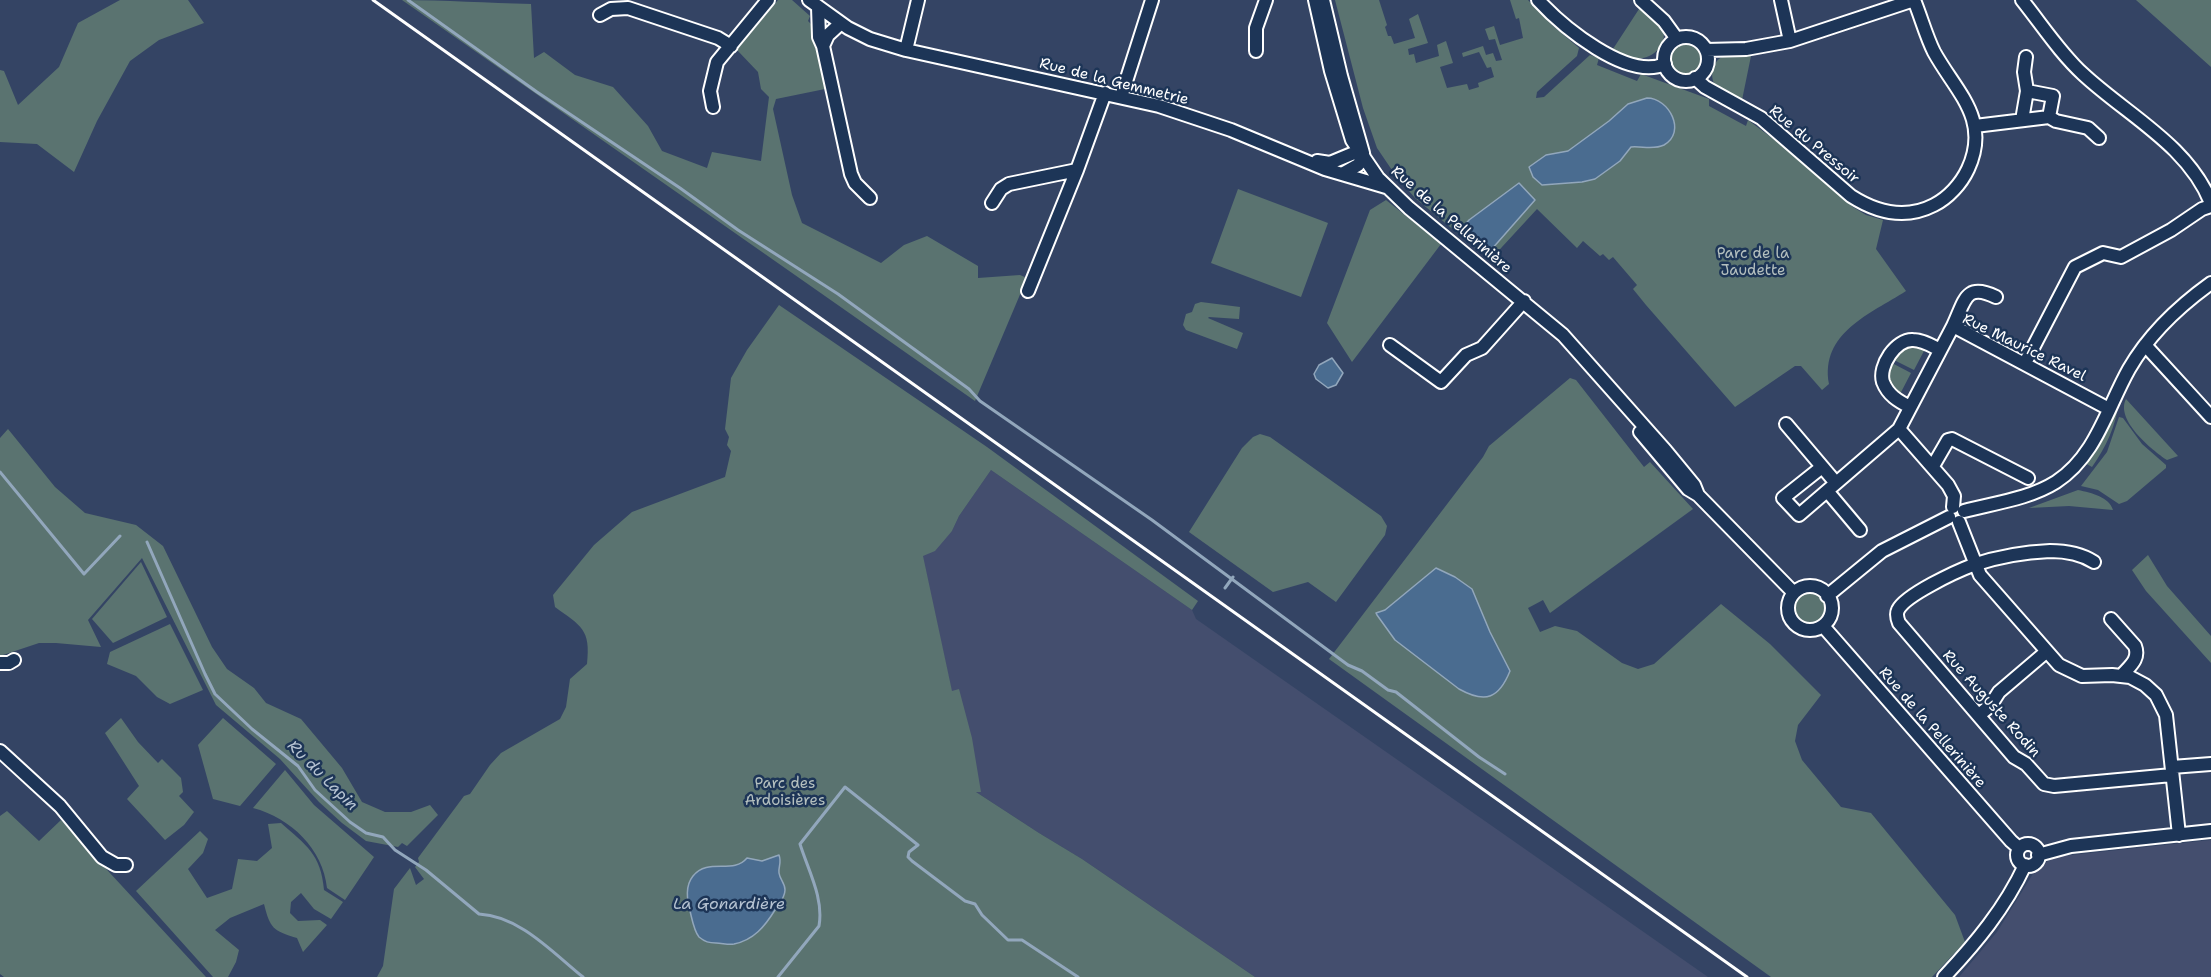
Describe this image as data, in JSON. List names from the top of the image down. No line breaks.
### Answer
{"streets":{"street":["Rue de la Gemmetrie","Rue du Pressoir","Rue de la Pellerinière","Rue Maurice Ravel","Rue Auguste Rodin"]},"crossings":[["Rue de la Gemmetrie","Rue de la Pellerinière"]],"water":["Ru du Lapin","La Gonardière"],"parks":["Parc de la Jaudette","Parc des Ardoisières"]}
